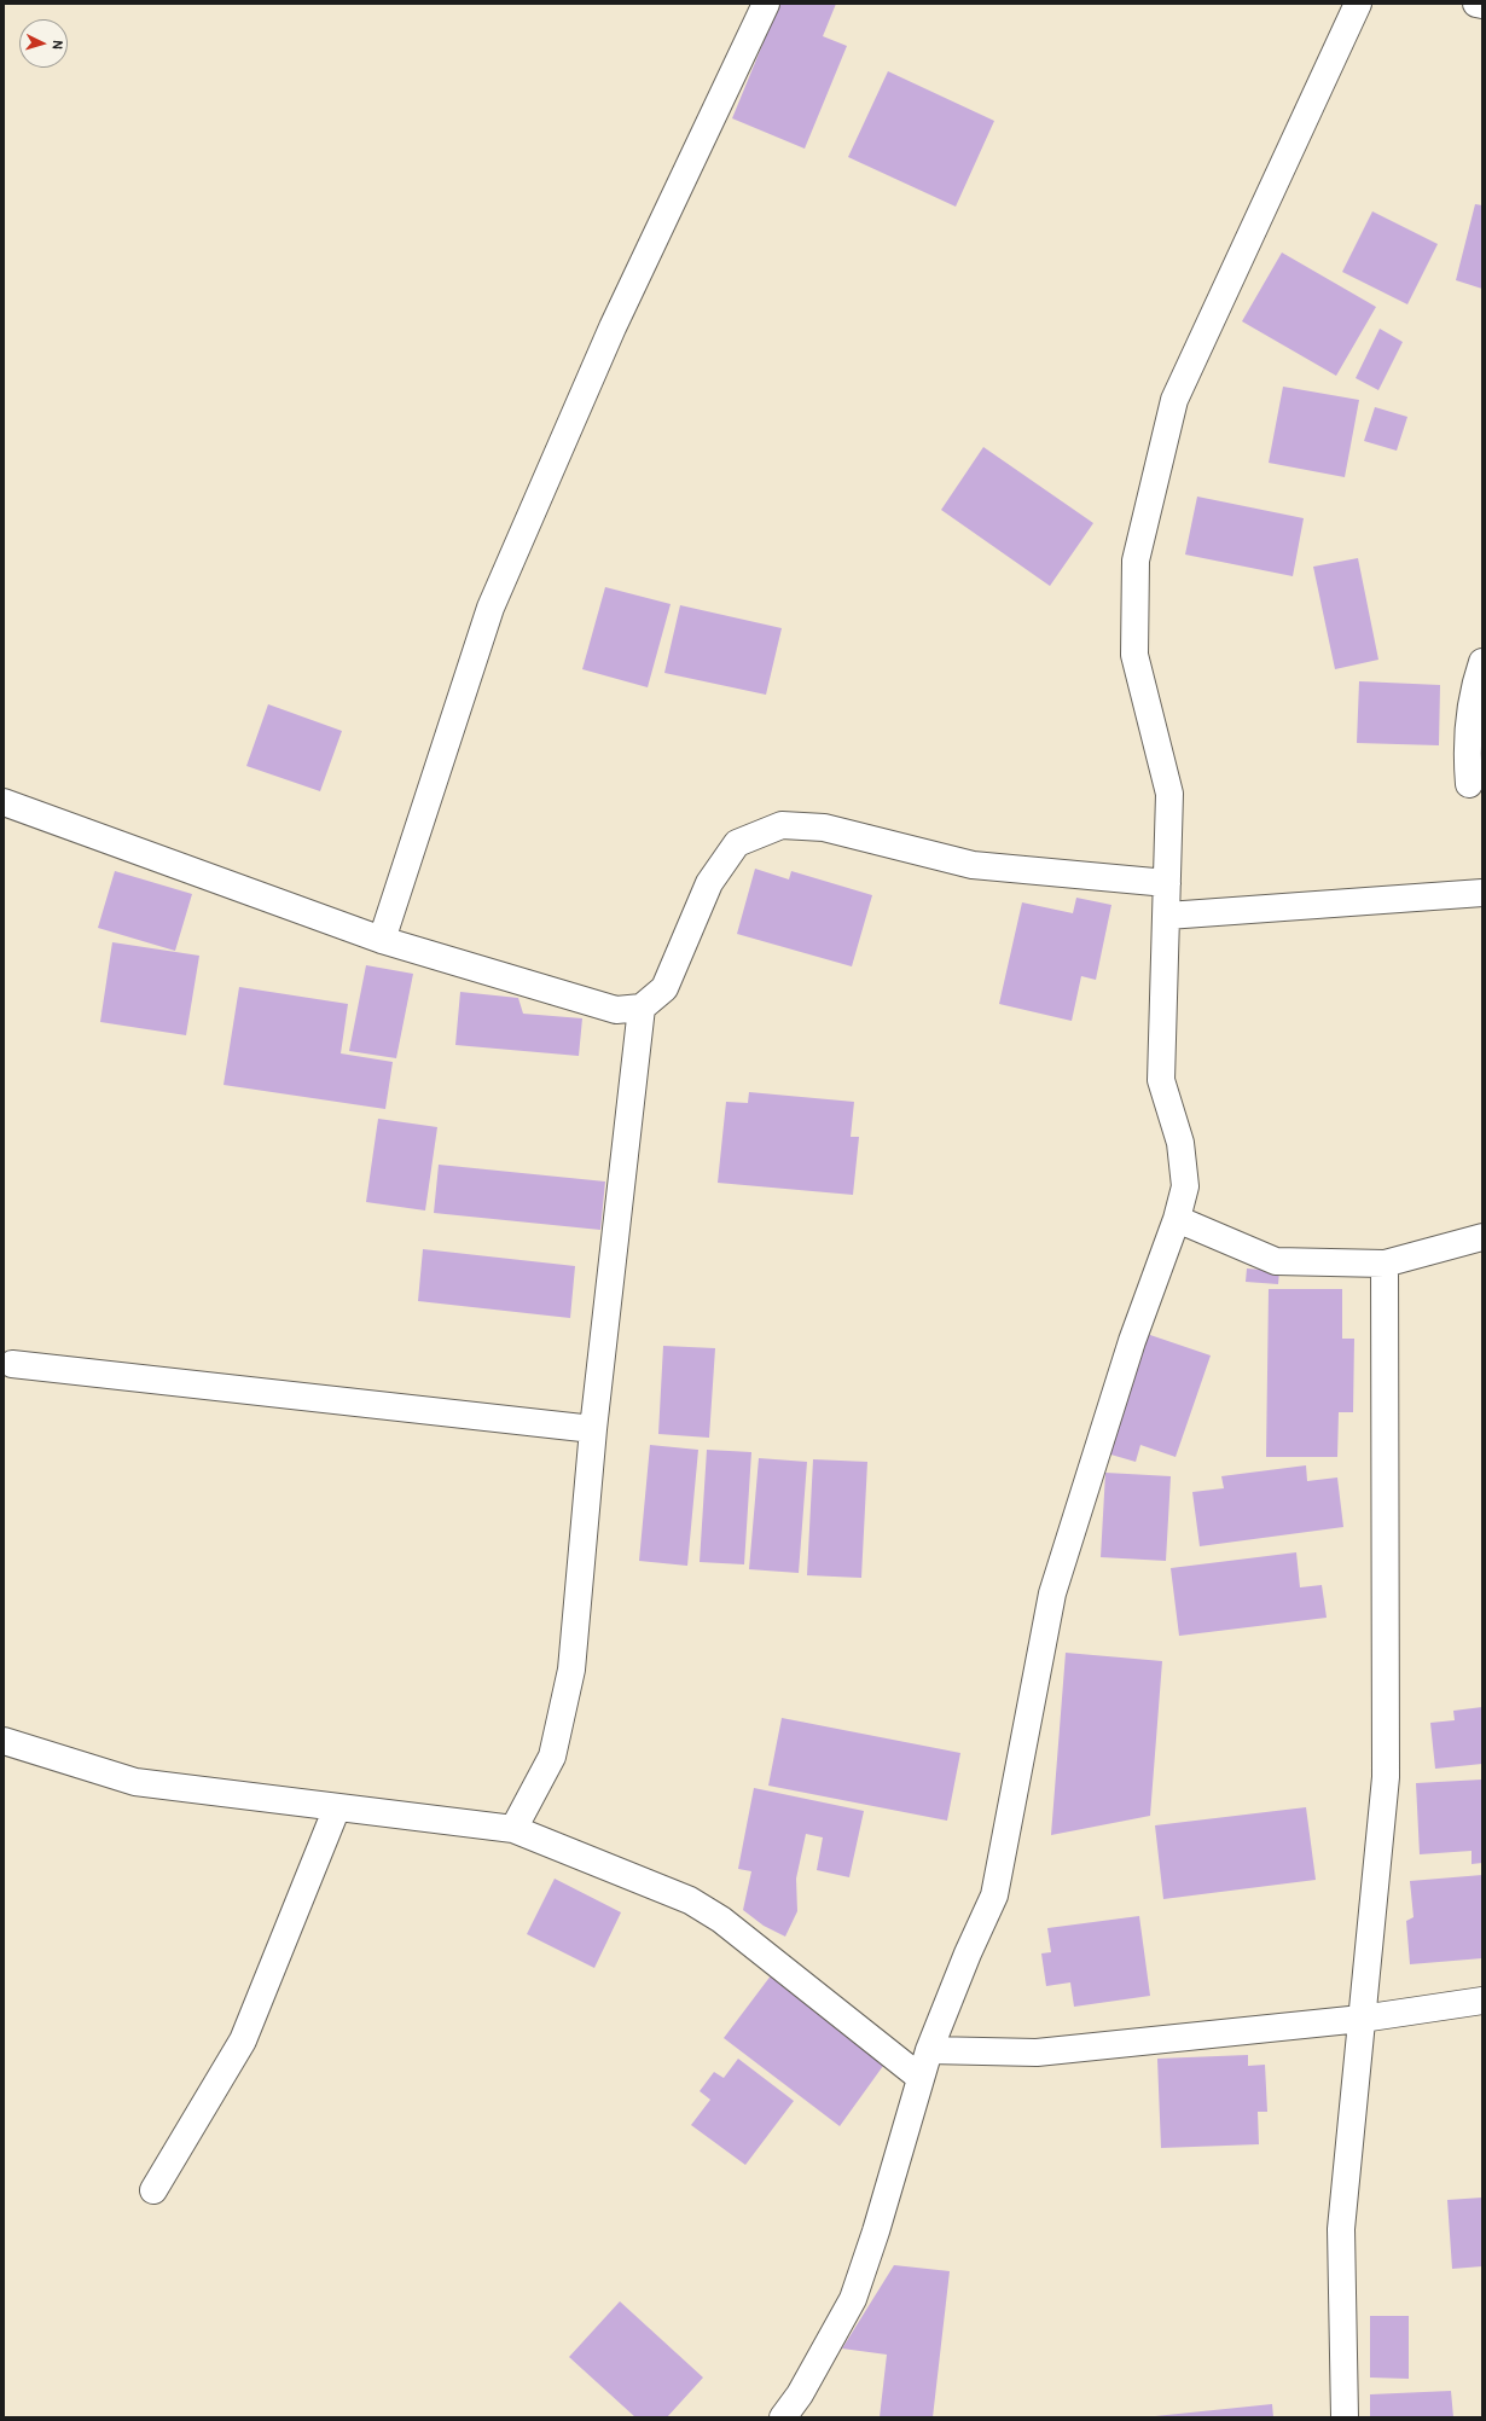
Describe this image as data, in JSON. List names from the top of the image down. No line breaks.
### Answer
{"north":"right"}
